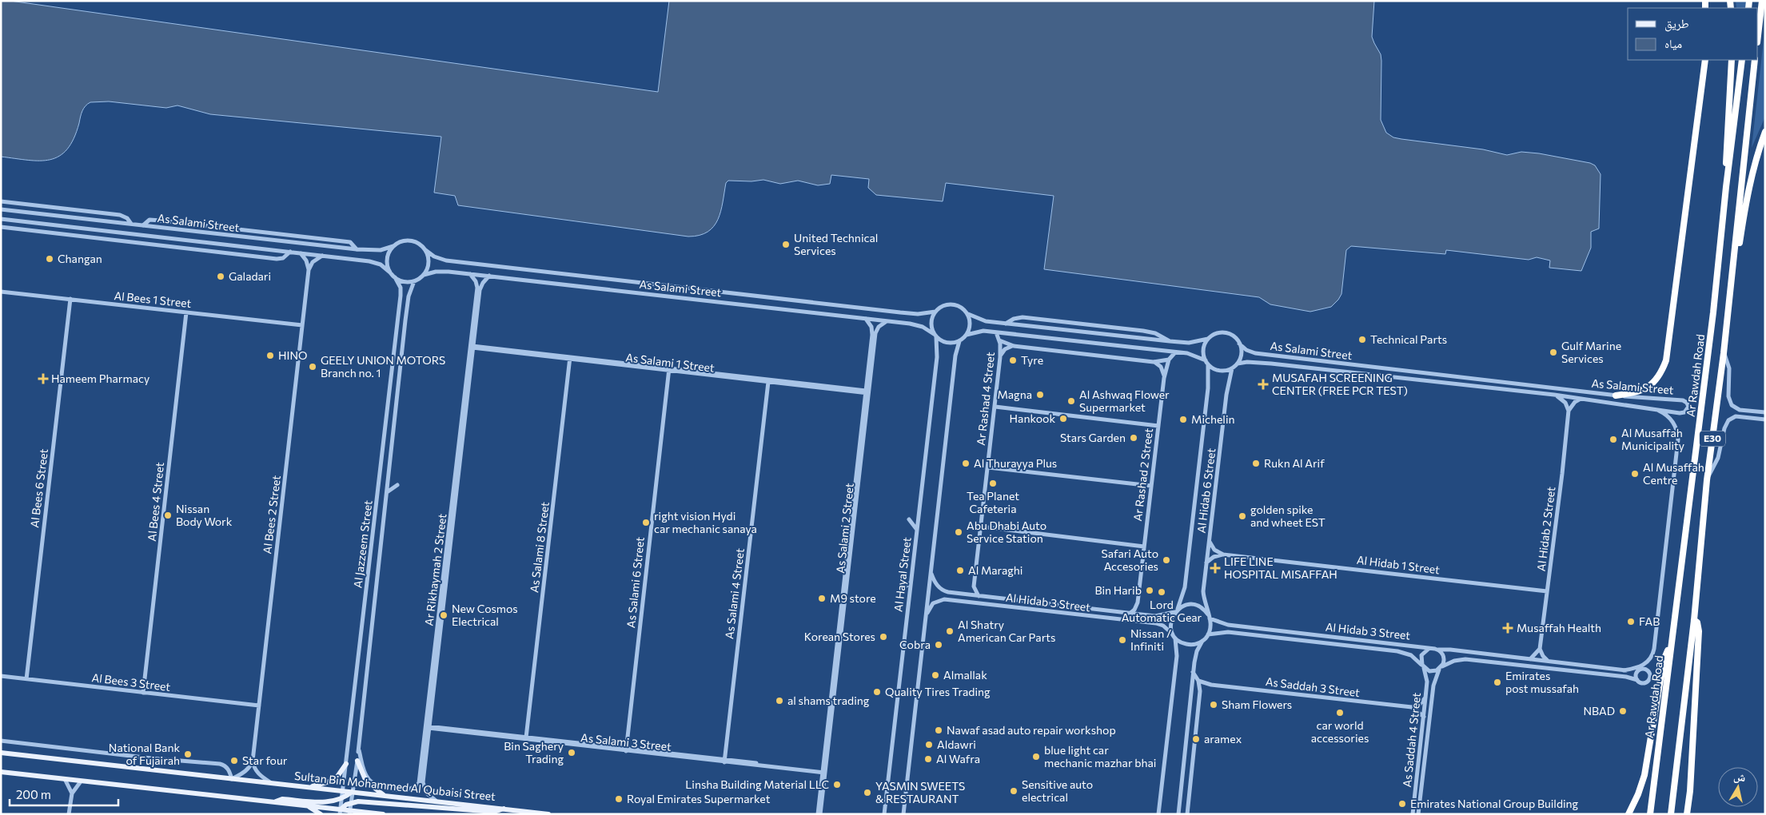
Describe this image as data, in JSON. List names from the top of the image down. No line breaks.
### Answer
{"streets":{"highway":["Ar Rawdah Road","E30"],"main road":["Sultan Bin Mohammed Al Qubaisi Street"],"street":["As Salami Street","Al Bees 1 Street","As Salami 1 Street","Ar Rashad 4 Street","Ar Rashad 2 Street","Al Bees 6 Street","Al Hidab 6 Street","Al Bees 4 Street","Al Bees 2 Street","As Salami 2 Street","Al Hidab 2 Street","Al Jazzeem Street","As Salami 8 Street","Al Hidab 1 Street","Ar Rikhaymah 2 Street","Al Hayal Street","As Salami 6 Street","As Salami 4 Street","Al Hidab 3 Street","Al Bees 3 Street","As Saddah 3 Street","As Saddah 4 Street","As Salami 3 Street"]},"crossings":[["As Salami Street","Al Hidab 6 Street"],["As Salami Street","As Salami 2 Street"],["As Salami Street","Al Jazzeem Street"],["As Salami Street","Ar Rikhaymah 2 Street"],["As Salami Street","Al Hayal Street"],["Al Bees 1 Street","Al Bees 6 Street"],["Al Bees 1 Street","Al Bees 4 Street"],["Al Bees 1 Street","Al Bees 2 Street"],["As Salami 1 Street","As Salami 2 Street"],["As Salami 1 Street","As Salami 8 Street"],["As Salami 1 Street","Ar Rikhaymah 2 Street"],["As Salami 1 Street","As Salami 6 Street"],["As Salami 1 Street","As Salami 4 Street"],["Ar Rashad 2 Street","Al Hidab 3 Street"],["Al Bees 6 Street","Al Bees 3 Street"],["Al Hidab 6 Street","Al Hidab 3 Street"],["Al Bees 4 Street","Al Bees 3 Street"],["Al Bees 2 Street","Al Bees 3 Street"],["As Salami 2 Street","As Salami 3 Street"],["Al Hidab 2 Street","Al Hidab 1 Street"],["Al Jazzeem Street","Ar Rikhaymah 2 Street"],["Al Jazzeem Street","Sultan Bin Mohammed Al Qubaisi Street"],["As Salami 8 Street","As Salami 3 Street"],["Ar Rikhaymah 2 Street","As Salami 3 Street"],["Ar Rikhaymah 2 Street","Sultan Bin Mohammed Al Qubaisi Street"],["As Salami 6 Street","As Salami 3 Street"],["As Salami 4 Street","As Salami 3 Street"],["Al Hidab 3 Street","As Saddah 4 Street"]],"places":{"other":["United Technical Services","Changan","Galadari","Technical Parts","Gulf Marine Services","HINO","Tyre","GEELY UNION MOTORS Branch no. 1","Magna","Al Ashwaq Flower Supermarket","Hankook","Michelin","Stars Garden","Al Musaffah Municipality","Al Thurayya Plus","Rukn Al Arif","Al Musaffah Centre","Tea Planet Cafeteria","Nissan Body Work","golden spike and wheet EST","right vision Hydi car mechanic sanaya","Abu Dhabi Auto Service Station","Safari Auto Accesories","Al Maraghi","Bin Harib","Lord Automatic Gear","M9 store","New Cosmos Electrical","FAB","Al Shatry American Car Parts","Korean Stores","Nissan / Infiniti","Cobra","Almallak","Emirates post mussafah","Quality Tires Trading","al shams trading","Sham Flowers","NBAD","car world accessories","Nawaf asad auto repair workshop","aramex","Aldawri","Bin Saghery Trading","National Bank of Fujairah","blue light car mechanic mazhar bhai","Al Wafra","Star four","Linsha Building Material LLC","Sensitive auto electrical","YASMIN SWEETS & RESTAURANT","Royal Emirates Supermarket","Emirates National Group Building"],"health":["Hameem Pharmacy","MUSAFAH SCREENING CENTER (FREE PCR TEST)","LIFE LINE HOSPITAL MISAFFAH","Musaffah Health"]},"legend":["طريق","مياه"],"scale_bar":"200 m","north":"top"}
